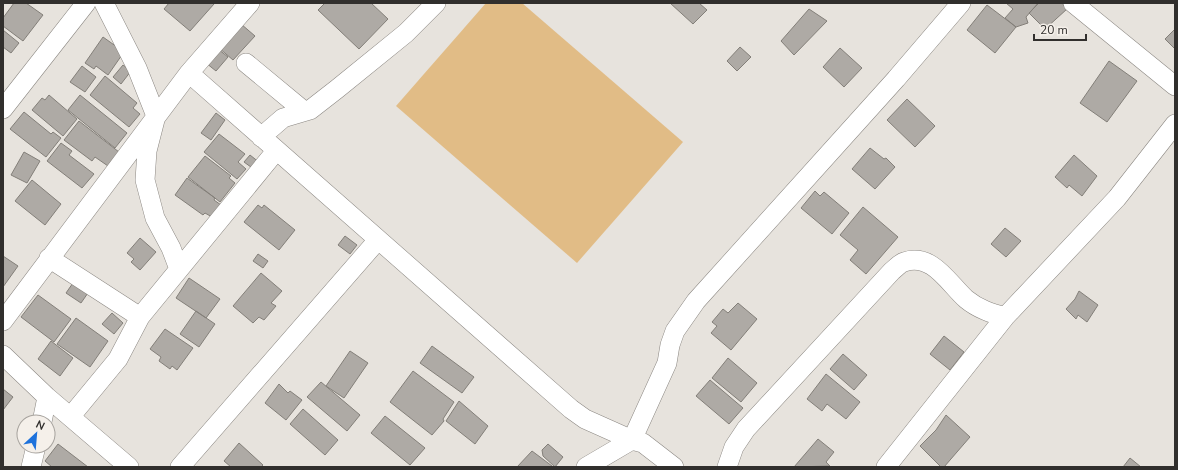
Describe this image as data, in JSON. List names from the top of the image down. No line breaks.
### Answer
{"scale_bar":"20 m","north":"top right"}
